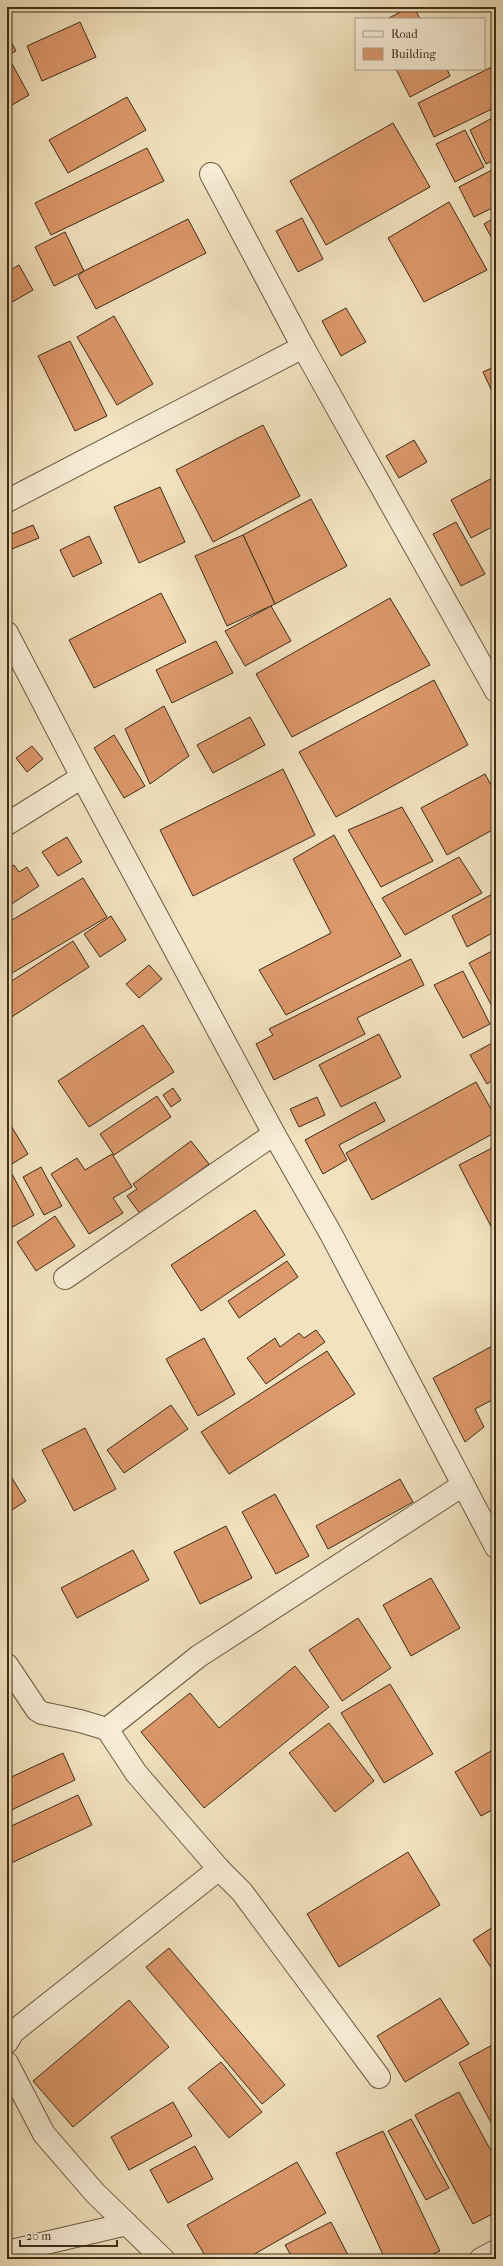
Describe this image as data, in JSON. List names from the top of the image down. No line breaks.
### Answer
{"legend":["Road","Building"],"scale_bar":"20 m"}
